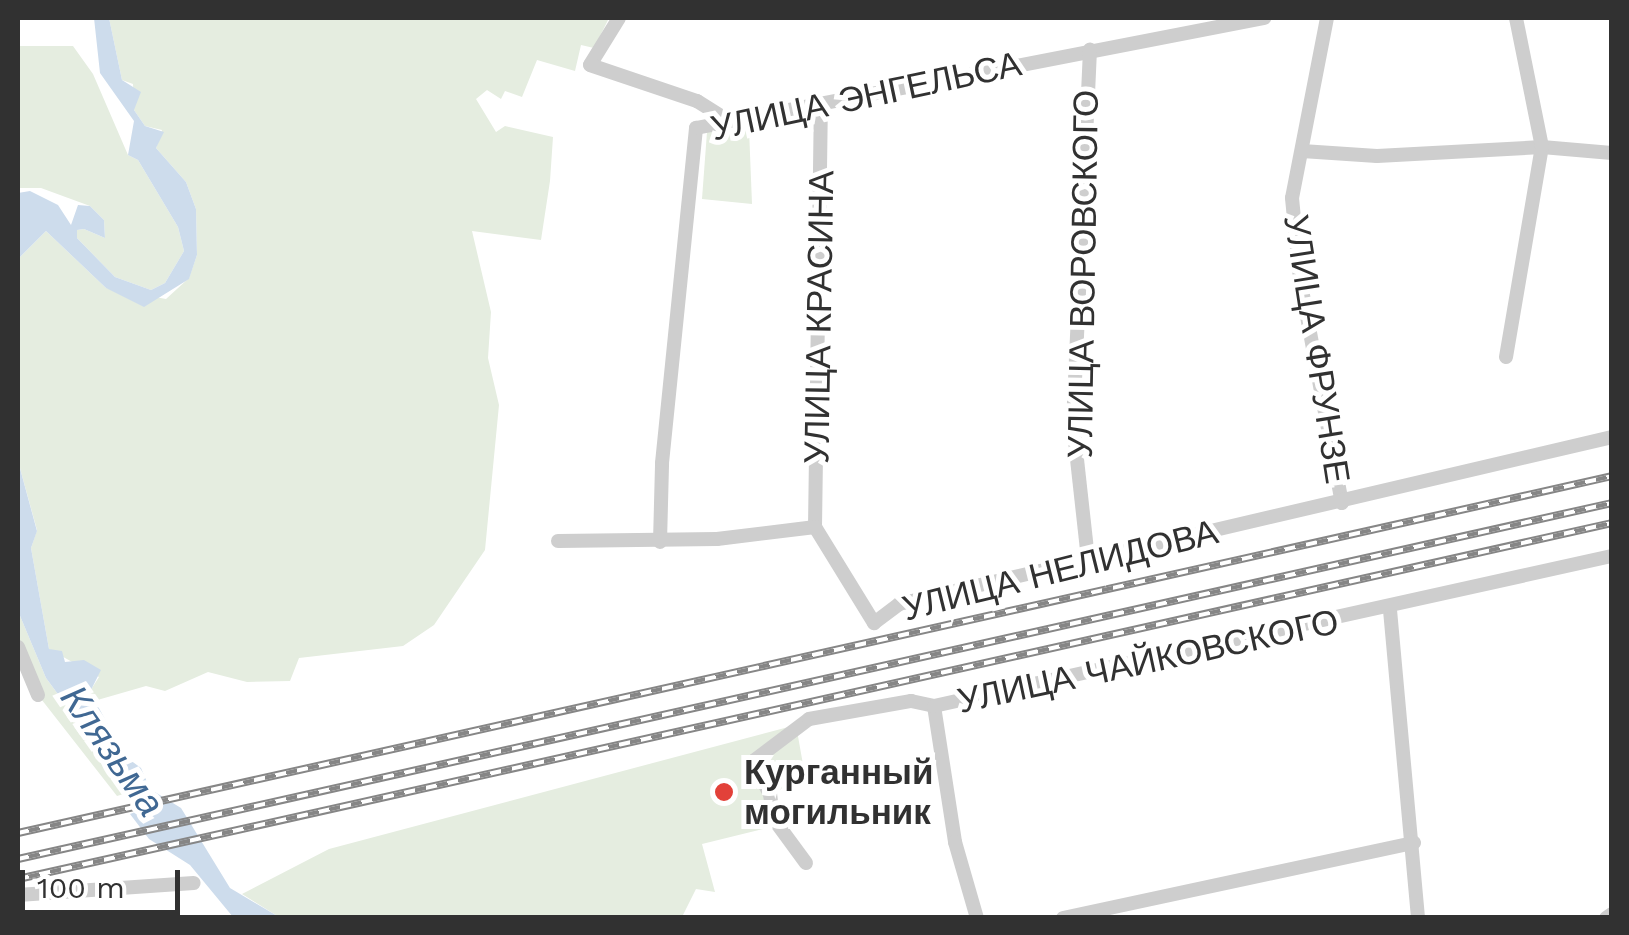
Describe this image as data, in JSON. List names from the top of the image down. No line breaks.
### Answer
{"streets":{"street":["УЛИЦА ЭНГЕЛЬСА","УЛИЦА ВОРОВСКОГО","УЛИЦА КРАСИНА","УЛИЦА ФРУНЗЕ","УЛИЦА НЕЛИДОВА","УЛИЦА ЧАЙКОВСКОГО"]},"crossings":[["УЛИЦА ЭНГЕЛЬСА","УЛИЦА ВОРОВСКОГО"],["УЛИЦА ЭНГЕЛЬСА","УЛИЦА КРАСИНА"],["УЛИЦА ВОРОВСКОГО","УЛИЦА НЕЛИДОВА"],["УЛИЦА КРАСИНА","УЛИЦА НЕЛИДОВА"],["УЛИЦА ФРУНЗЕ","УЛИЦА НЕЛИДОВА"]],"water":["Клязьма"],"places":["Курганный могильник"],"scale_bar":"100 m"}
